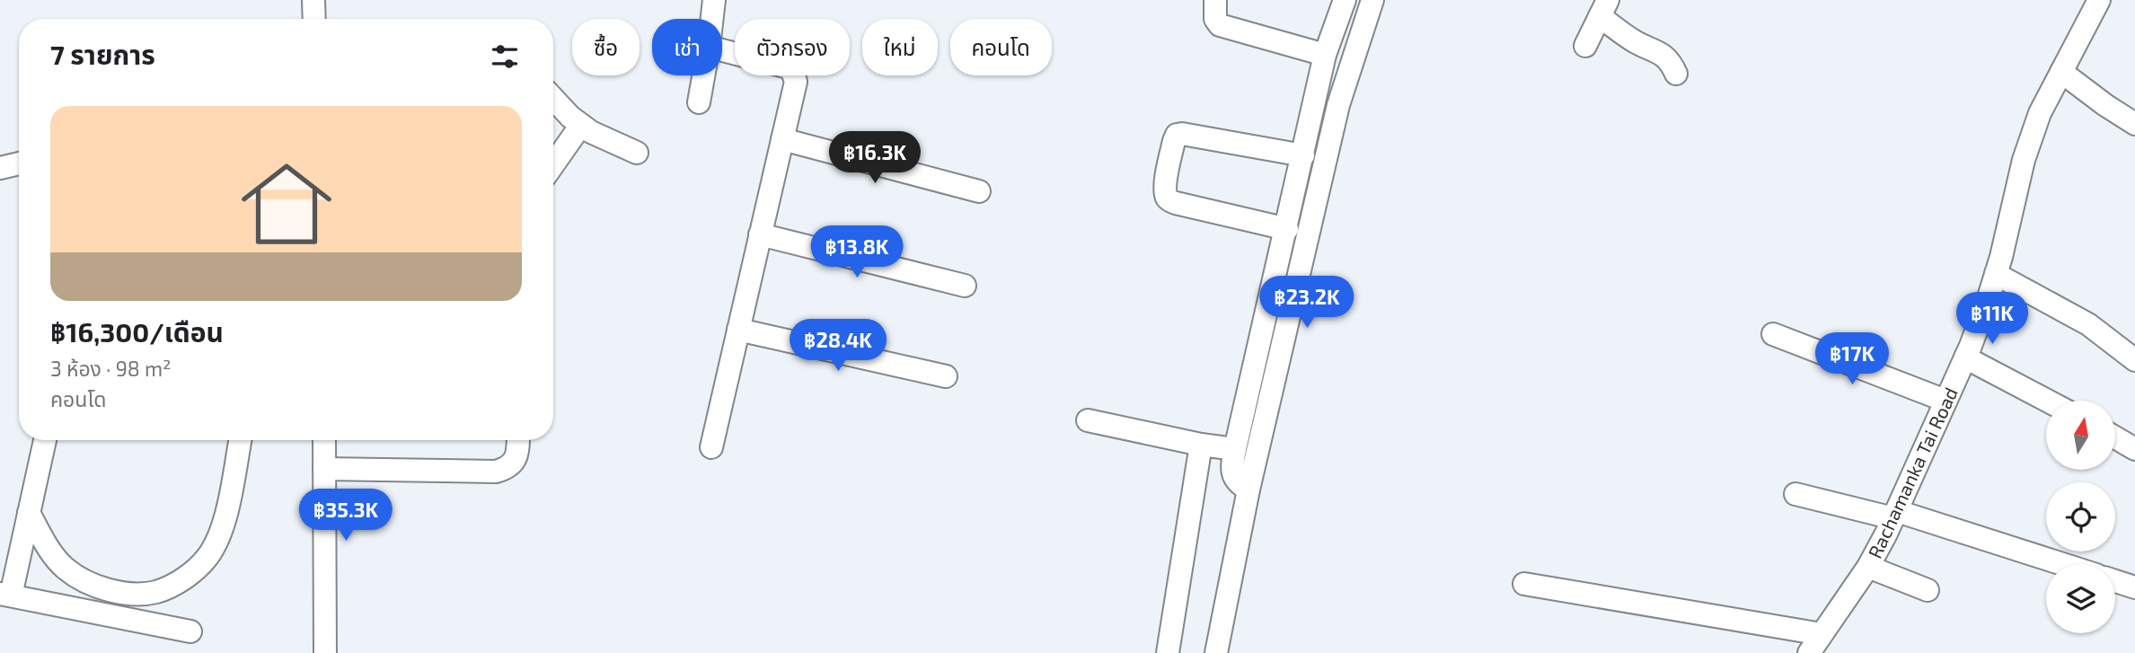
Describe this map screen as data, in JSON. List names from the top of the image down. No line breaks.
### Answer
{"streets":{"street":["Rachamanka Tai Road"]},"north":"top","page":{"chip":["ซื้อ","เช่า","ตัวกรอง","ใหม่","คอนโด"],"heading":"7 รายการ","list":[{"name":"฿16,300/เดือน","note":"3 ห้อง · 98 m² · คอนโด"}],"price":["฿16.3K","฿13.8K","฿23.2K","฿11K","฿28.4K","฿17K","฿35.3K"]}}
